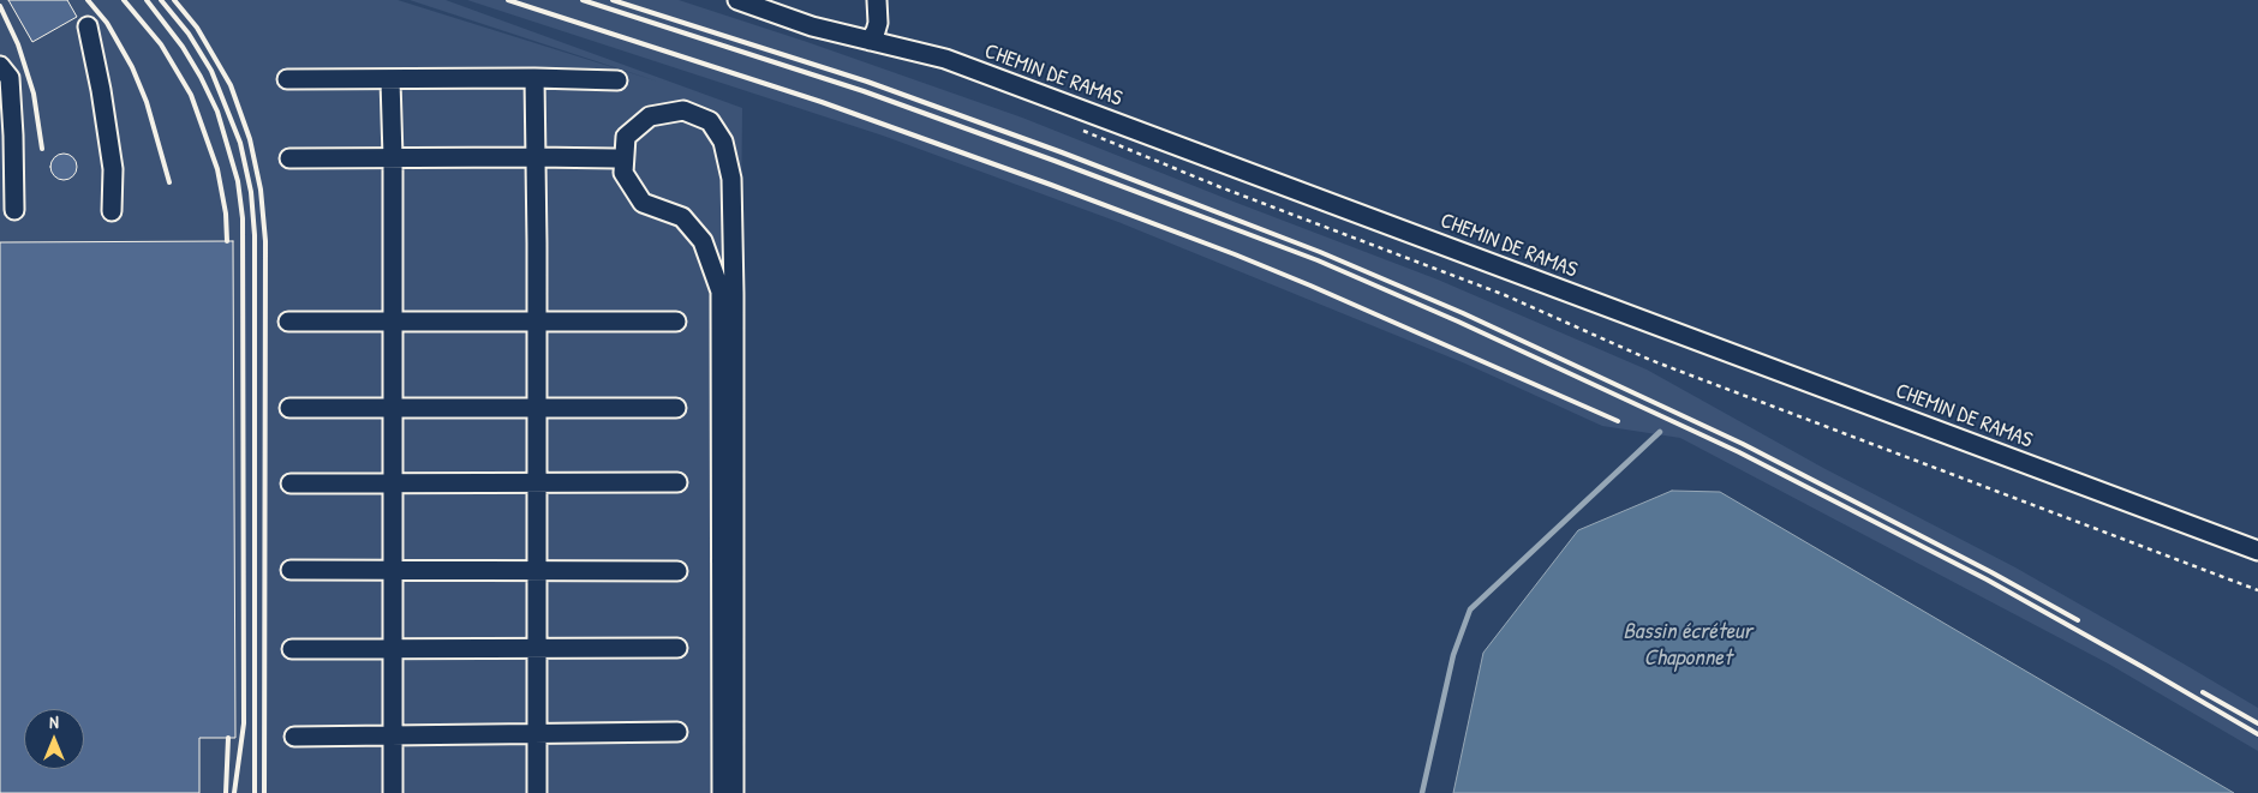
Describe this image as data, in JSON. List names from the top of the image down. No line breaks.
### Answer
{"streets":{"street":["CHEMIN DE RAMAS"]},"water":["Bassin écréteur Chaponnet"],"north":"top"}
